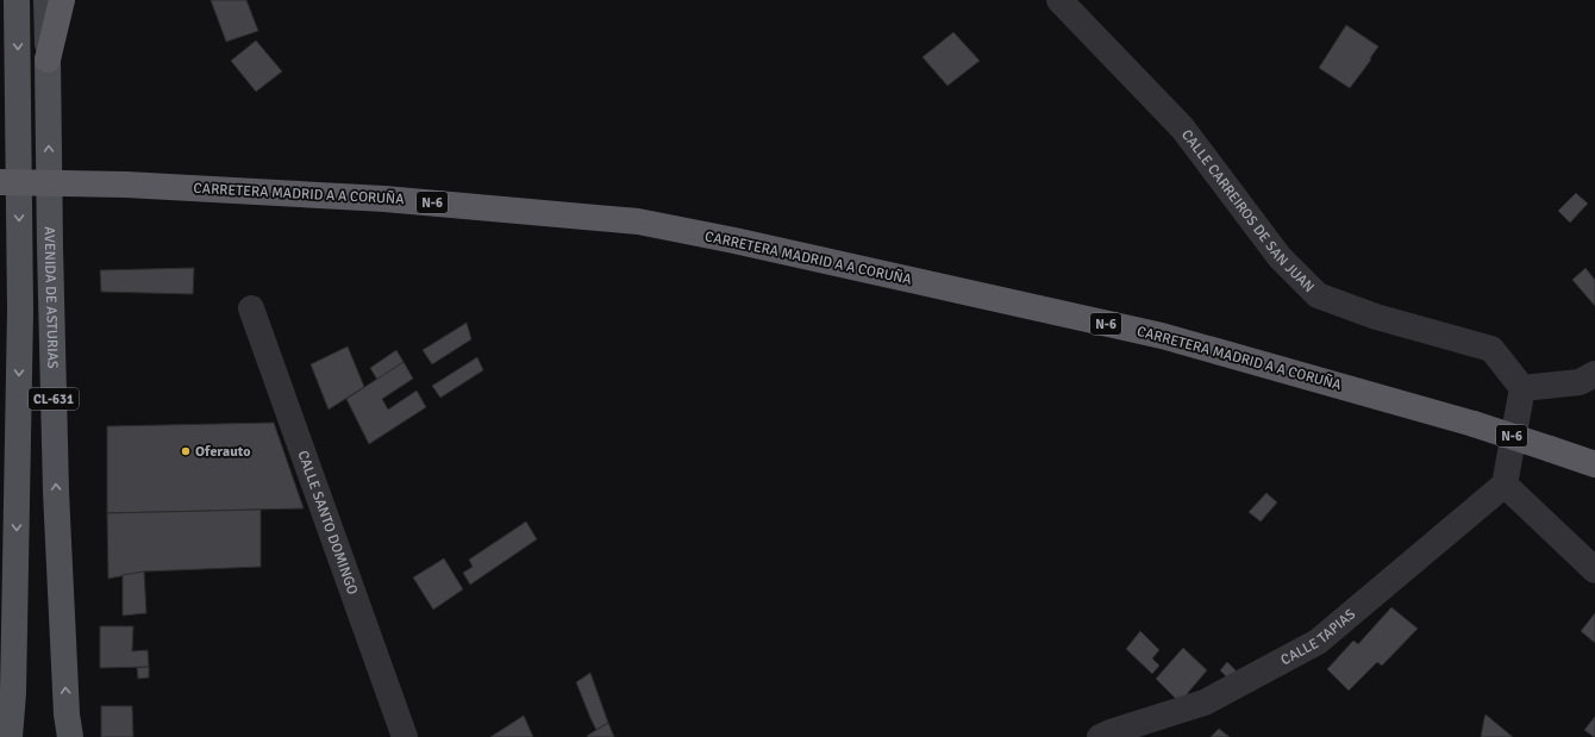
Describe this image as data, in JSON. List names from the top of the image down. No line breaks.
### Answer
{"streets":{"highway":["CARRETERA MADRID A A CORUÑA","N-6"],"main road":["AVENIDA DE ASTURIAS","CL-631"],"street":["CALLE CARREIROS DE SAN JUAN","CALLE SANTO DOMINGO","CALLE TAPIAS"]},"places":["Oferauto"]}
